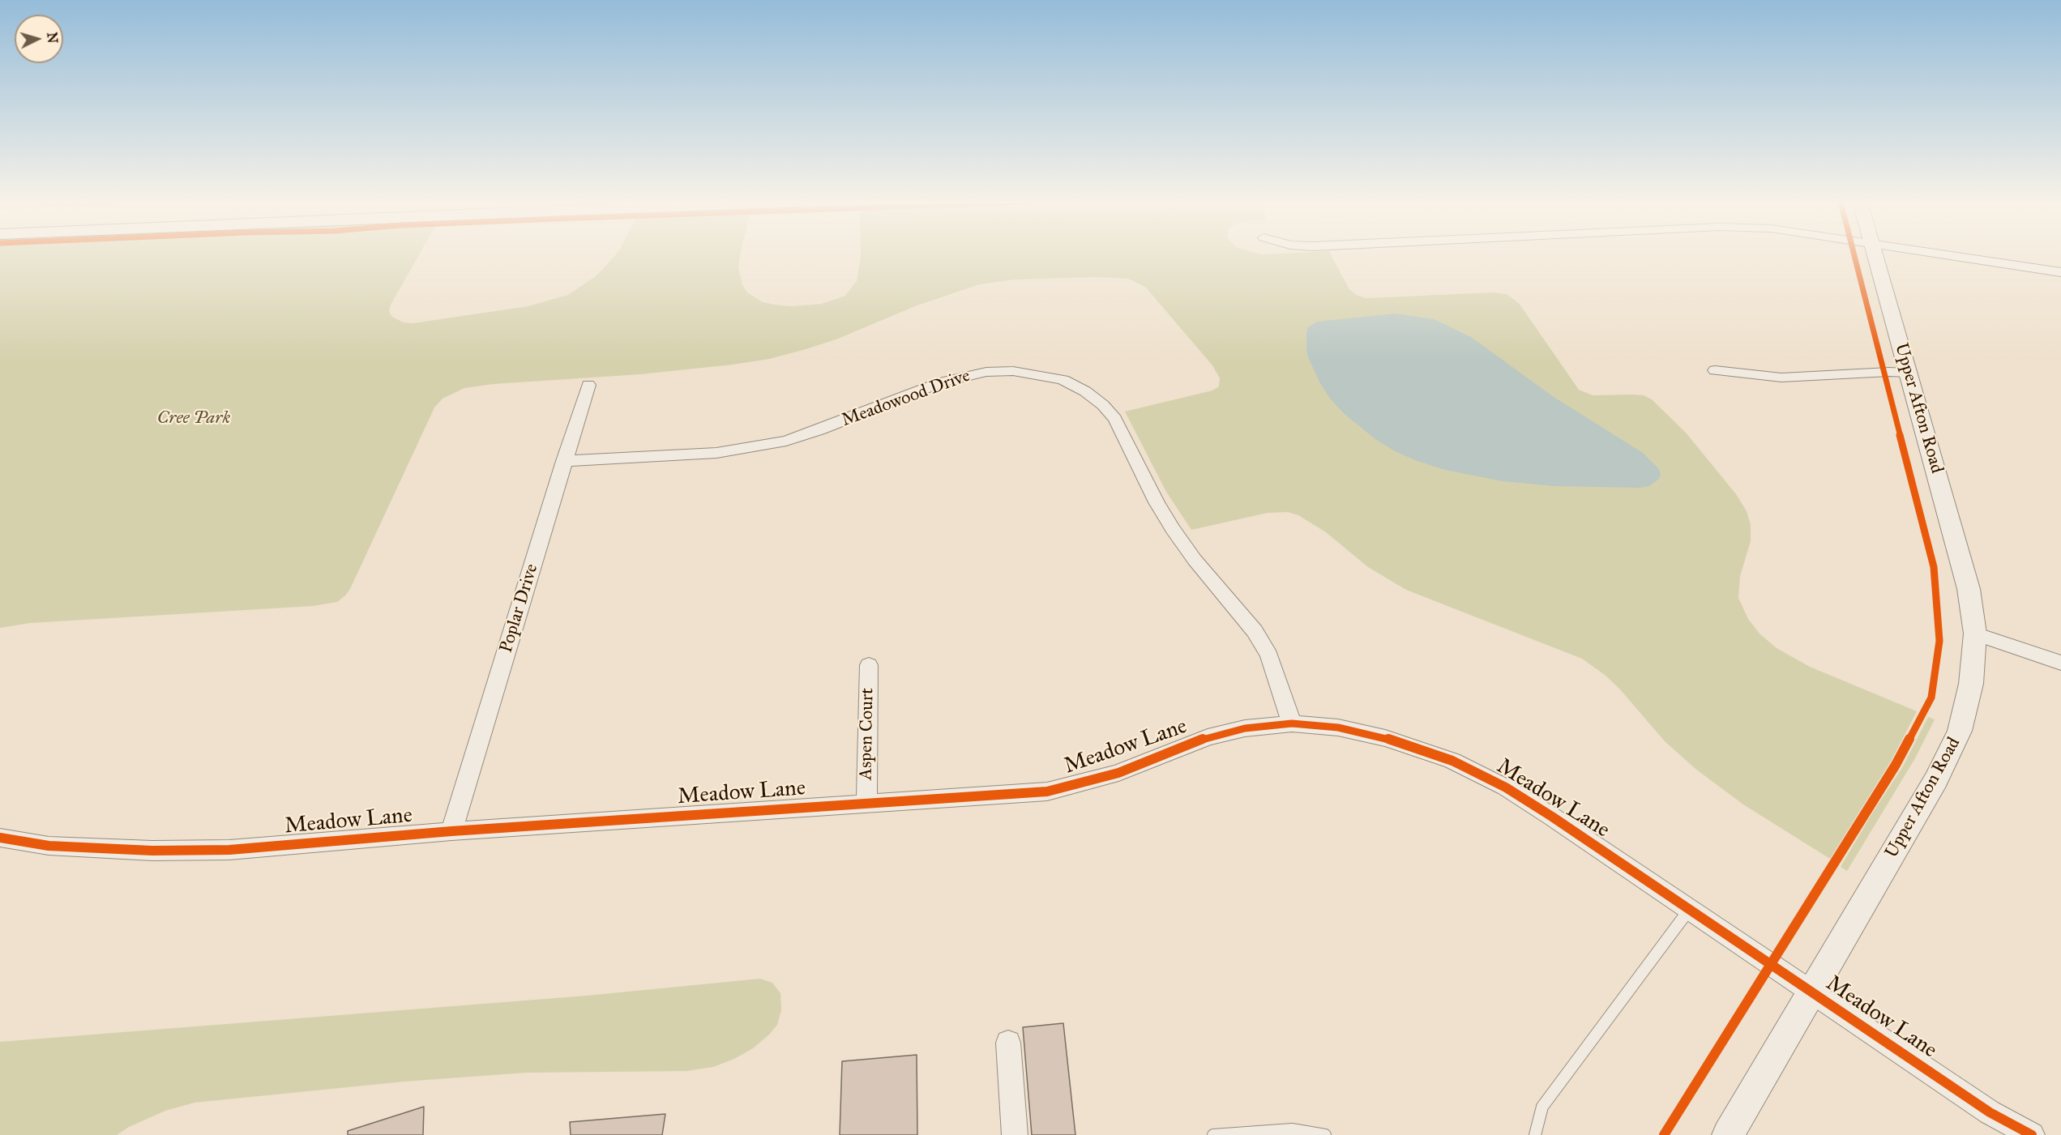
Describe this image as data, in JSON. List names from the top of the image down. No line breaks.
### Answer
{"streets":{"street":["Meadowood Drive","Upper Afton Road","Poplar Drive","Aspen Court","Meadow Lane"]},"crossings":[["Meadowood Drive","Poplar Drive"],["Meadowood Drive","Meadow Lane"],["Upper Afton Road","Meadow Lane"],["Poplar Drive","Meadow Lane"],["Aspen Court","Meadow Lane"]],"parks":["Cree Park"],"north":"right"}
